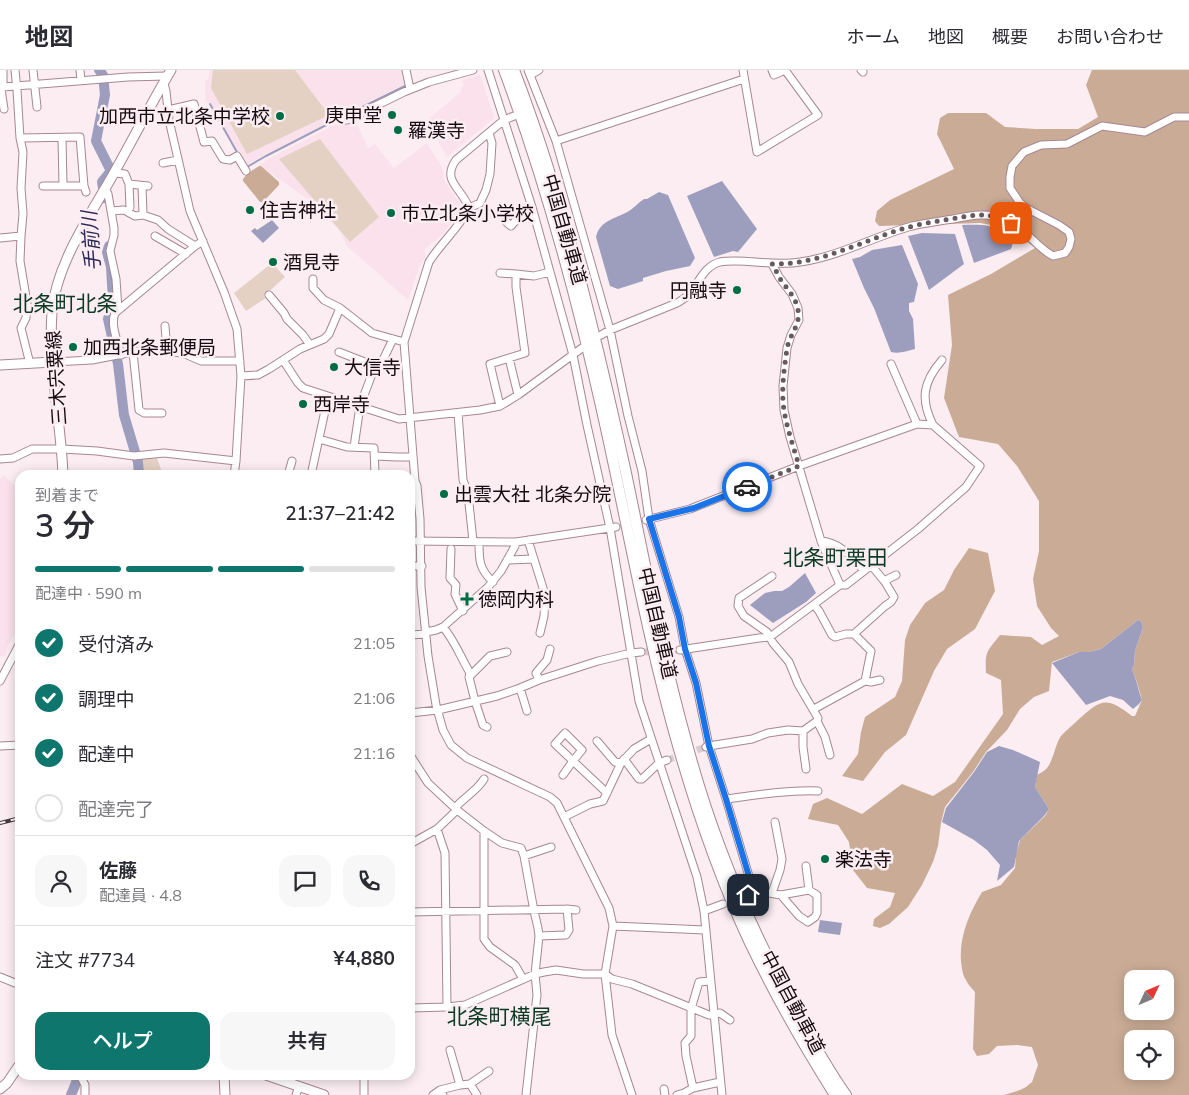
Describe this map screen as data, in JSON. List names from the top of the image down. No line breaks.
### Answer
{"streets":{"highway":["中国自動車道"],"main road":["三木宍粟線"]},"districts":["北条町北条","北条町栗田","北条町横尾"],"water":["手前川"],"places":{"other":["庚申堂","加西市立北条中学校","羅漢寺","住吉神社","市立北条小学校","酒見寺","円融寺","加西北条郵便局","大信寺","西岸寺","出雲大社 北条分院","楽法寺"],"health":["徳岡内科"]},"north":"top right","page":{"header":"地図","nav":["ホーム","地図","概要","お問い合わせ"],"heading":["3 分","到着まで","21:37–21:42"],"panel":["佐藤","配達員 · 4.8","注文 #7734","¥4,880"],"bar":"配達中 · 590 m","list":[["受付済み","21:05"],["調理中","21:06"],["配達中","21:16"],"配達完了"],"buttons":["ヘルプ","共有"]}}
